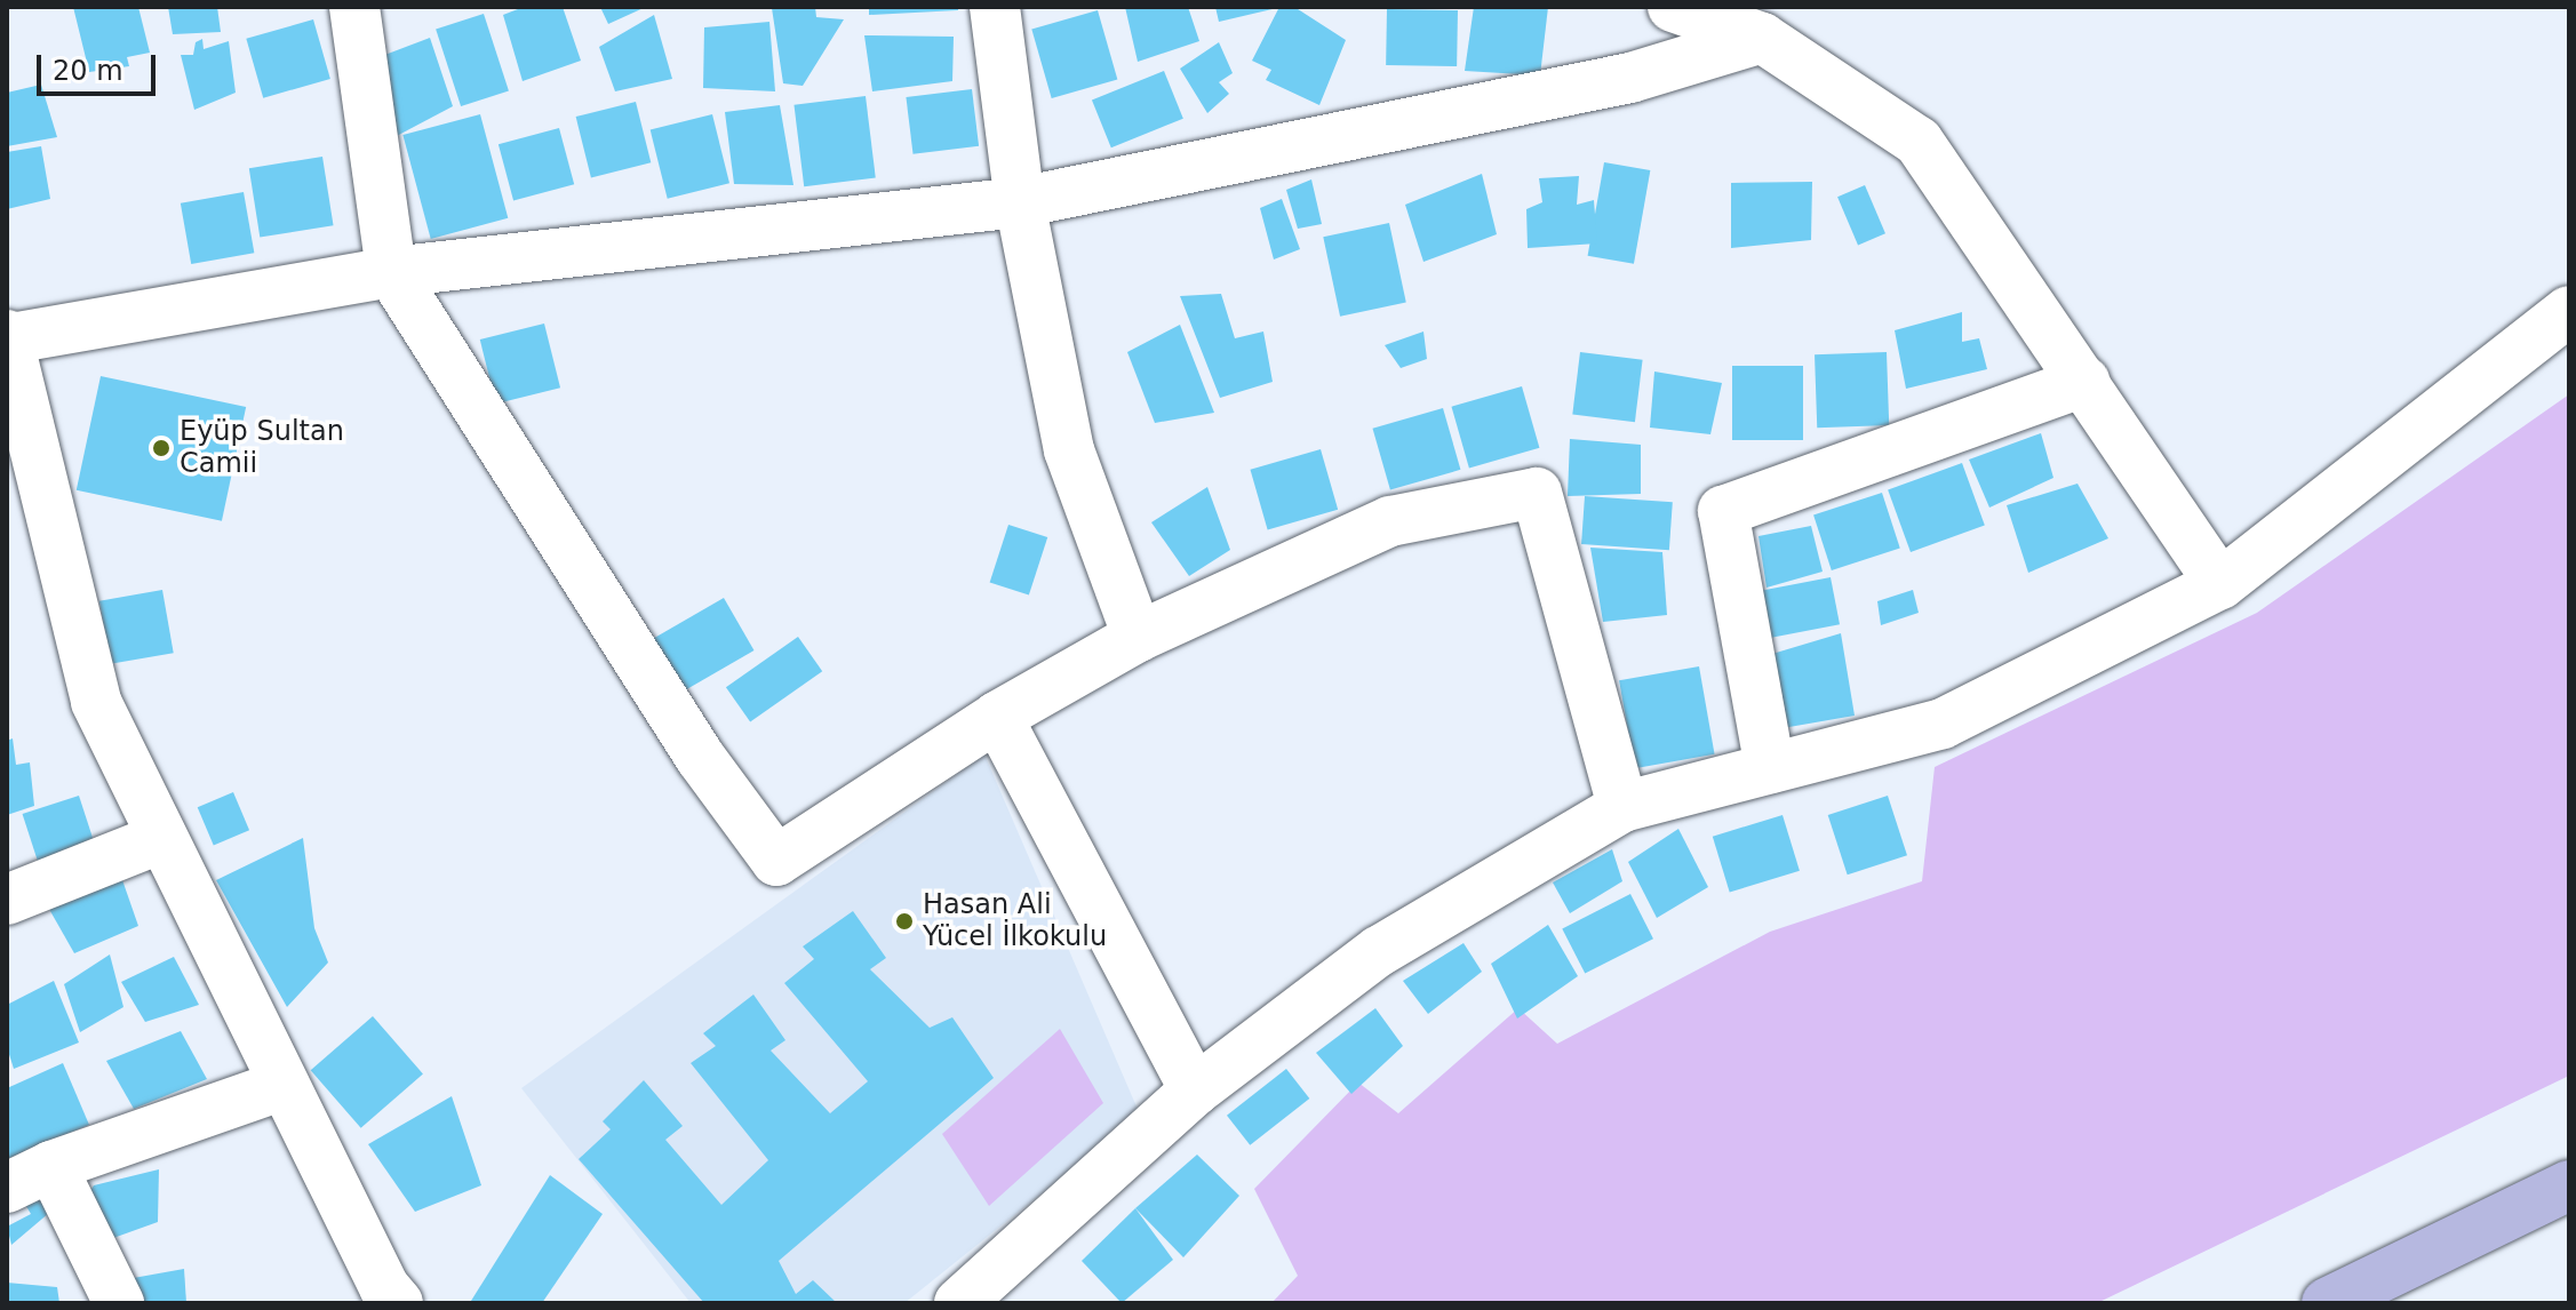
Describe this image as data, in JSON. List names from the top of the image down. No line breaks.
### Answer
{"places":["Eyüp Sultan Camii","Hasan Ali Yücel İlkokulu"],"scale_bar":"20 m"}
